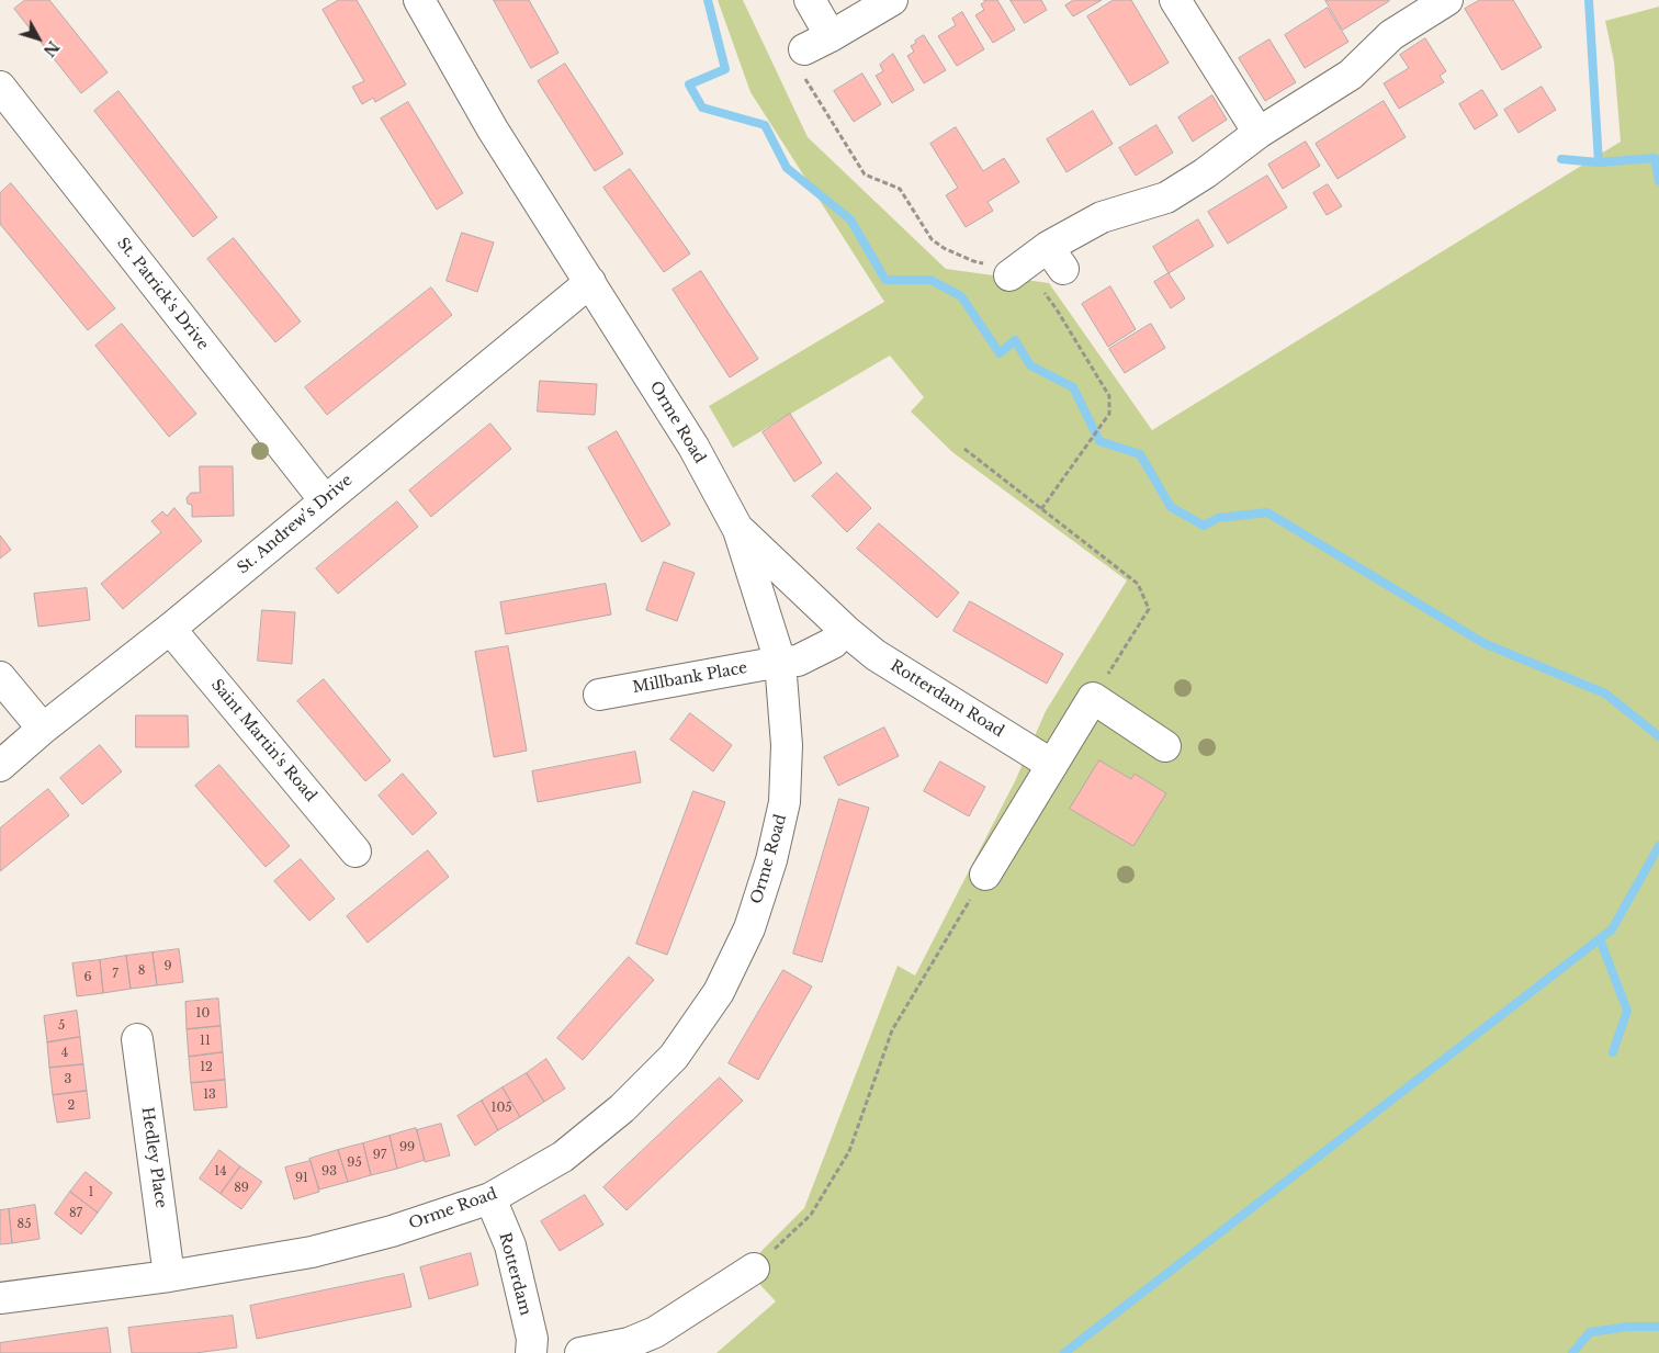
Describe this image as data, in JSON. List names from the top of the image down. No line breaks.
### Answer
{"streets":{"street":["St. Patrick's Drive","Orme Road","St. Andrew's Drive","Millbank Place","Rotterdam Road","Saint Martin's Road","Hedley Place","Rotterdam"]},"crossings":[["St. Patrick's Drive","St. Andrew's Drive"],["Orme Road","St. Andrew's Drive"],["Orme Road","Millbank Place"],["Orme Road","Rotterdam Road"],["Orme Road","Hedley Place"],["Orme Road","Rotterdam"],["St. Andrew's Drive","Saint Martin's Road"]],"house_numbers":["9","8","7","6","10","5","11","4","12","3","13","2","105","99","97","95","14","93","91","89","1","87","85"],"north":"bottom right"}
